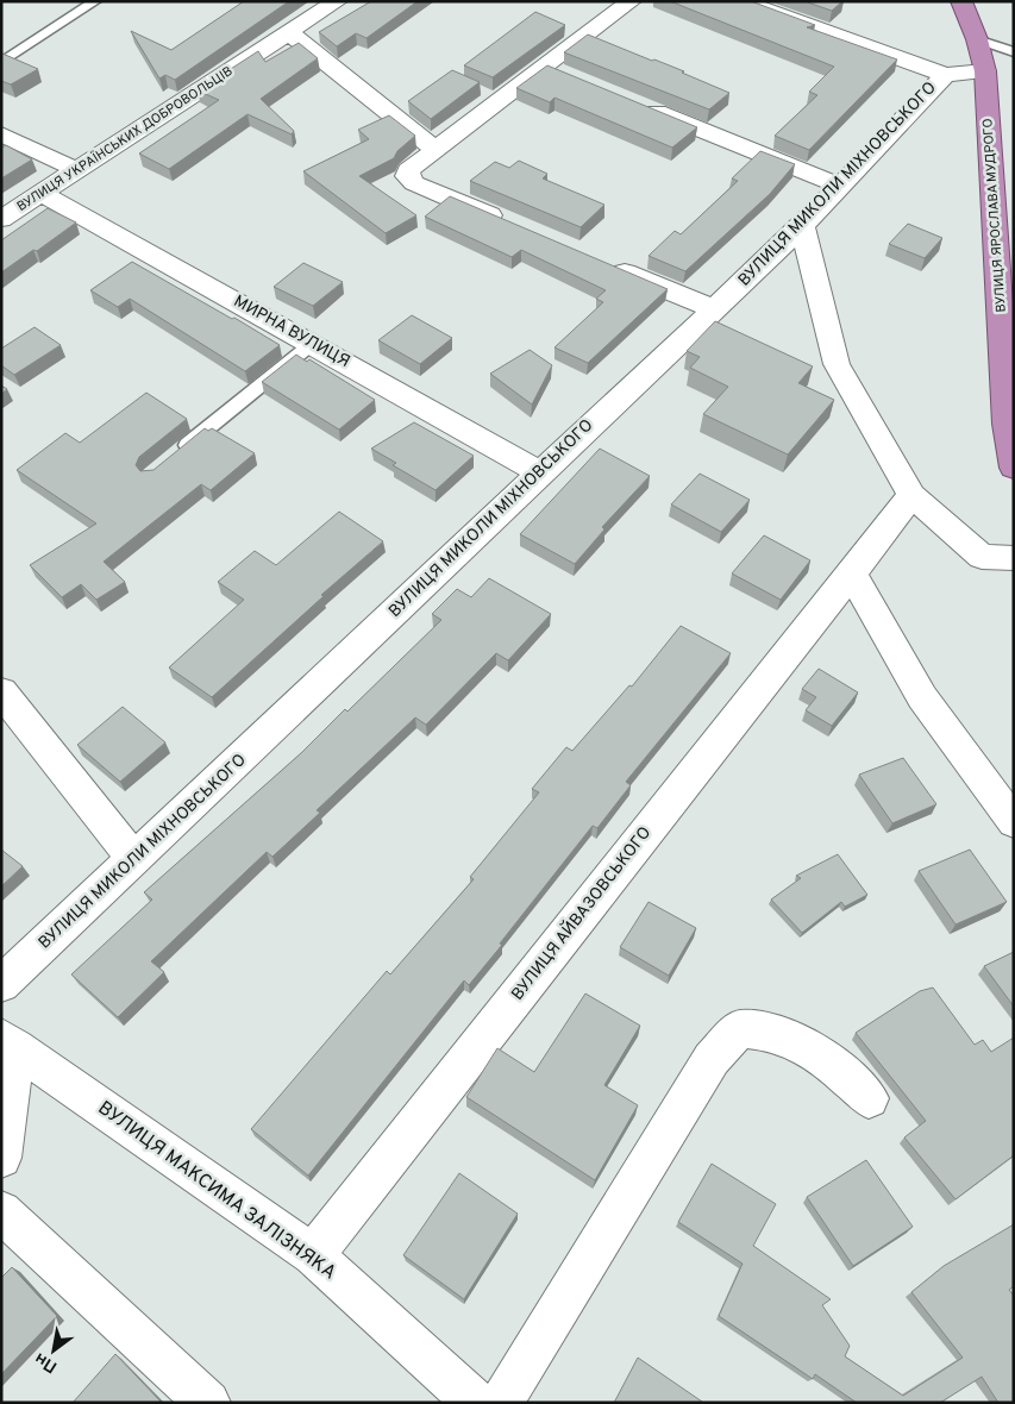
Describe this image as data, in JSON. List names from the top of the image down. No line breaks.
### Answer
{"streets":{"highway":["ВУЛИЦЯ ЯРОСЛАВА МУДРОГО"],"street":["ВУЛИЦЯ УКРАЇНСЬКИХ ДОБРОВОЛЬЦІВ","ВУЛИЦЯ МИКОЛИ МІХНОВСЬКОГО","МИРНА ВУЛИЦЯ","ВУЛИЦЯ АЙВАЗОВСЬКОГО","ВУЛИЦЯ МАКСИМА ЗАЛІЗНЯКА"]},"crossings":[["ВУЛИЦЯ УКРАЇНСЬКИХ ДОБРОВОЛЬЦІВ","МИРНА ВУЛИЦЯ"],["ВУЛИЦЯ МИКОЛИ МІХНОВСЬКОГО","ВУЛИЦЯ ЯРОСЛАВА МУДРОГО"],["ВУЛИЦЯ МИКОЛИ МІХНОВСЬКОГО","МИРНА ВУЛИЦЯ"],["ВУЛИЦЯ АЙВАЗОВСЬКОГО","ВУЛИЦЯ МАКСИМА ЗАЛІЗНЯКА"]],"north":"bottom left"}
